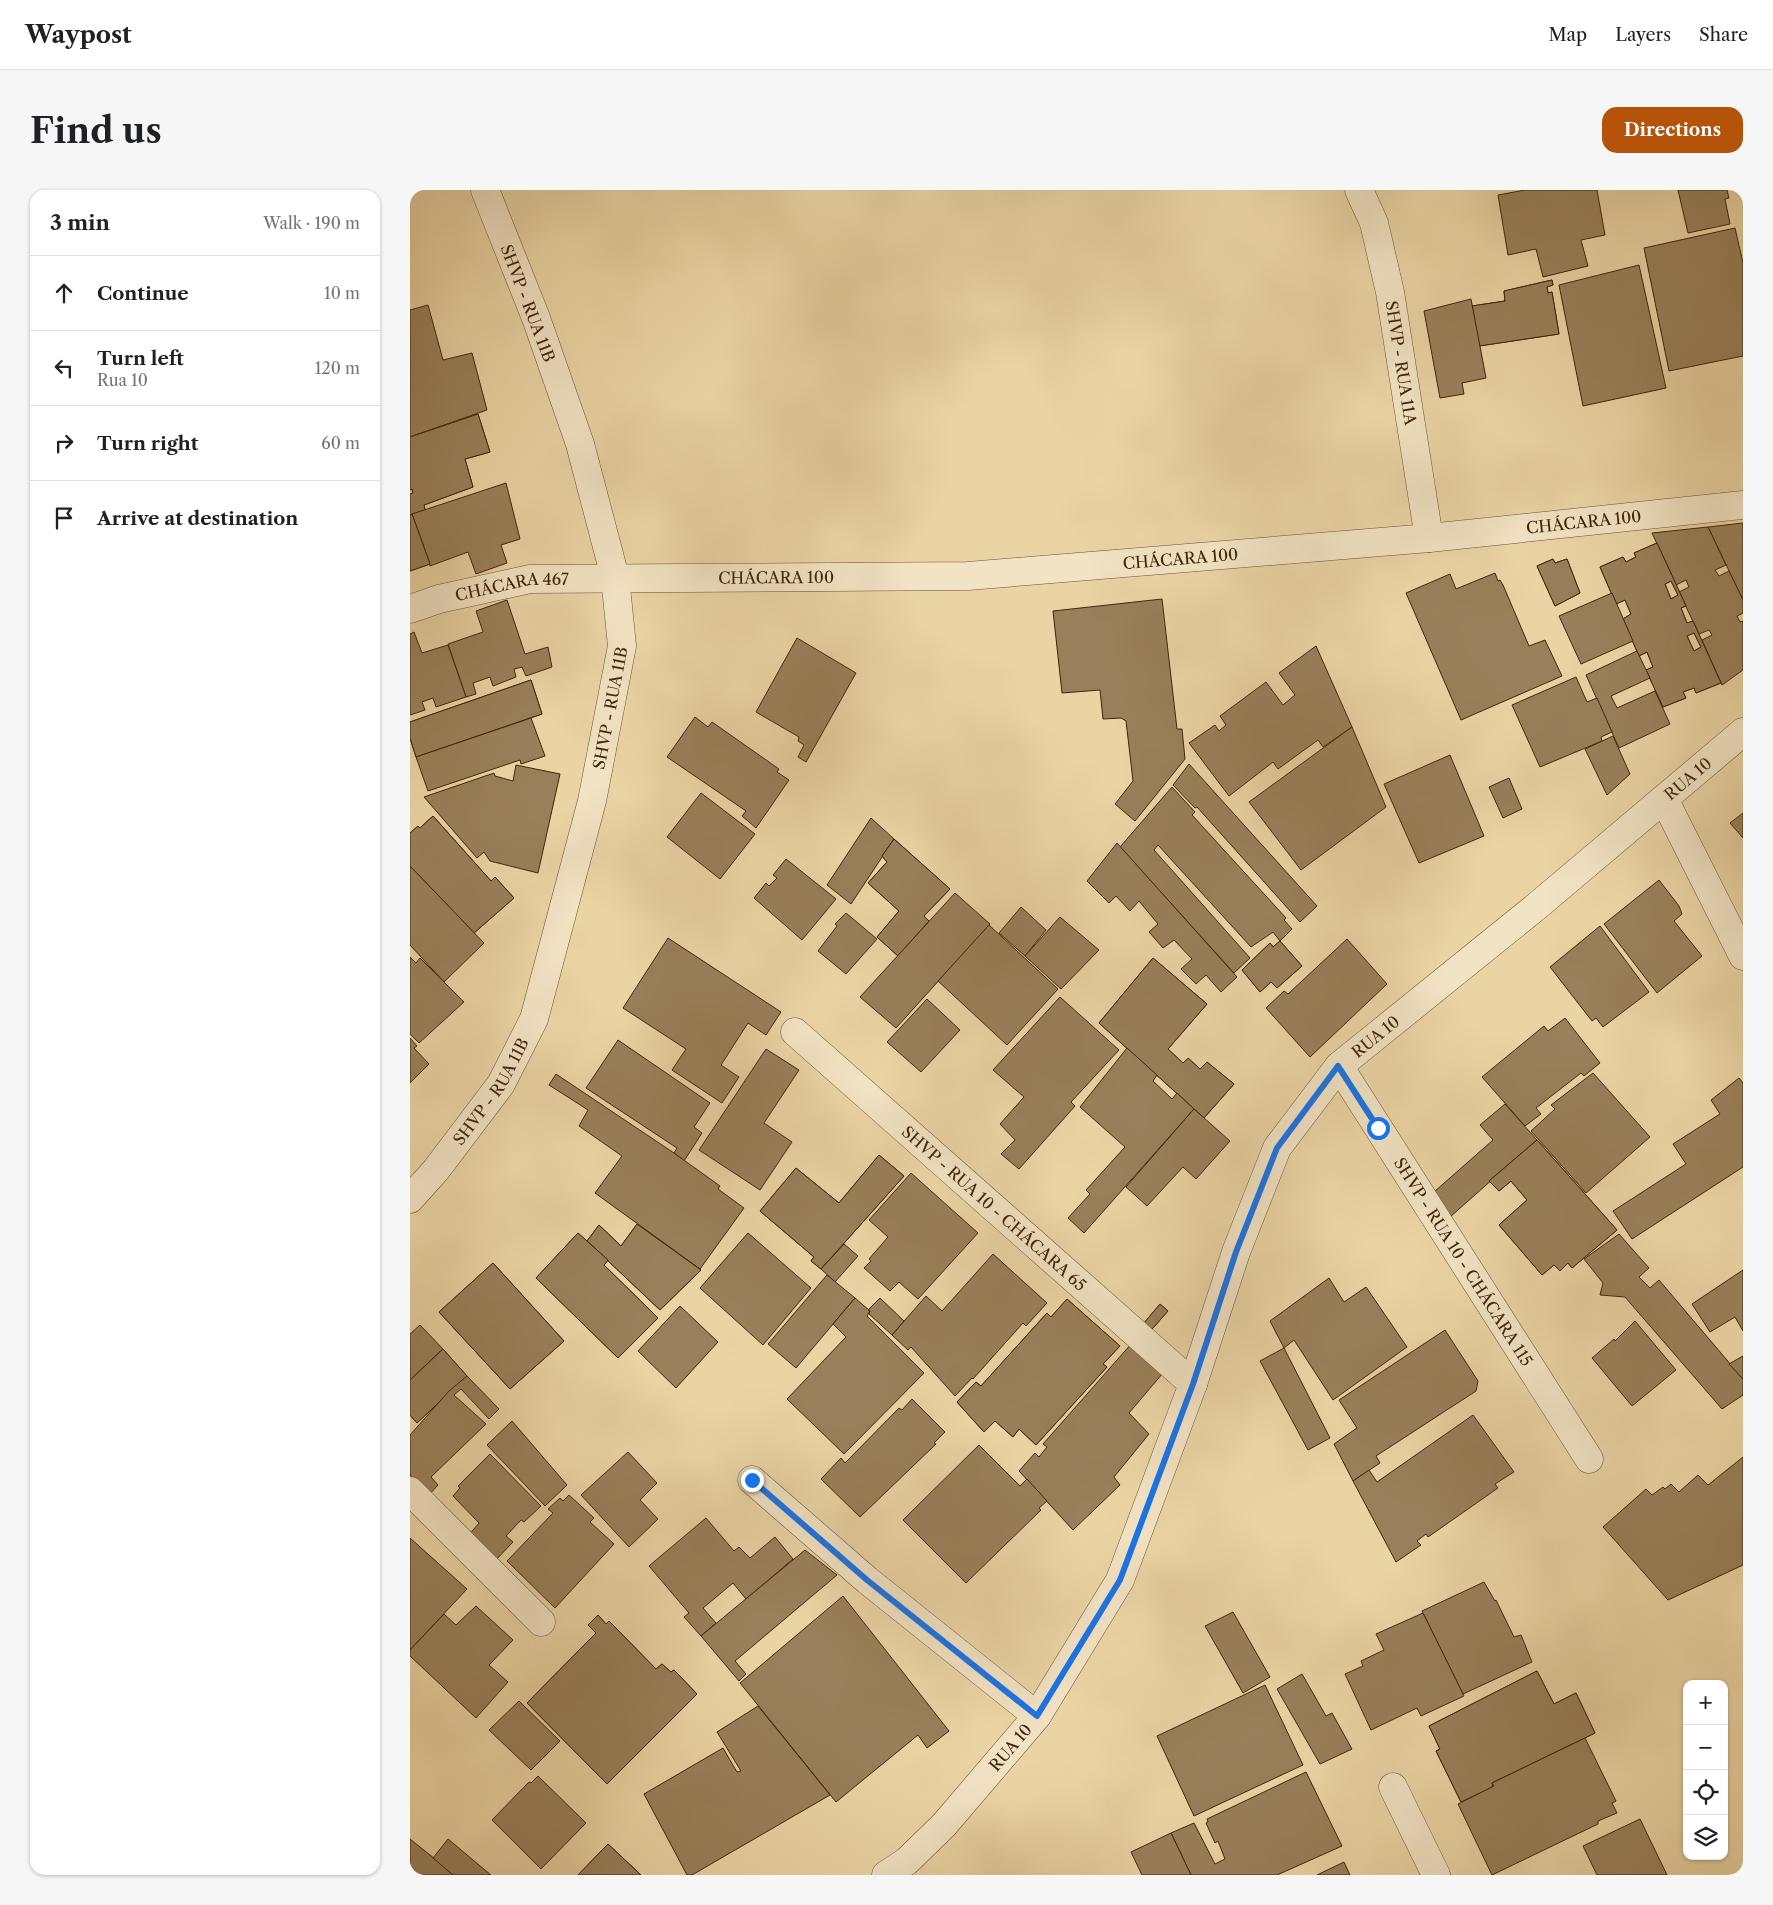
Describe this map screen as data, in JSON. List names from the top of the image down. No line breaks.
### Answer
{"streets":{"street":["SHVP - RUA 11B","SHVP - RUA 11A","CHÁCARA 100","CHÁCARA 467","RUA 10","SHVP - RUA 10 - CHÁCARA 65","SHVP - RUA 10 - CHÁCARA 115"]},"crossings":[["SHVP - RUA 11B","CHÁCARA 100"],["SHVP - RUA 11B","CHÁCARA 467"],["SHVP - RUA 11A","CHÁCARA 100"],["CHÁCARA 100","CHÁCARA 467"],["RUA 10","SHVP - RUA 10 - CHÁCARA 65"],["RUA 10","SHVP - RUA 10 - CHÁCARA 115"]],"page":{"header":"Waypost","nav":["Map","Layers","Share"],"buttons":"Directions","title":"Find us","heading":["3 min","Walk · 190 m"],"list":[["Continue","10 m"],["Turn left","Rua 10","120 m"],["Turn right","60 m"],"Arrive at destination"],"map_buttons":["+","−"]}}
